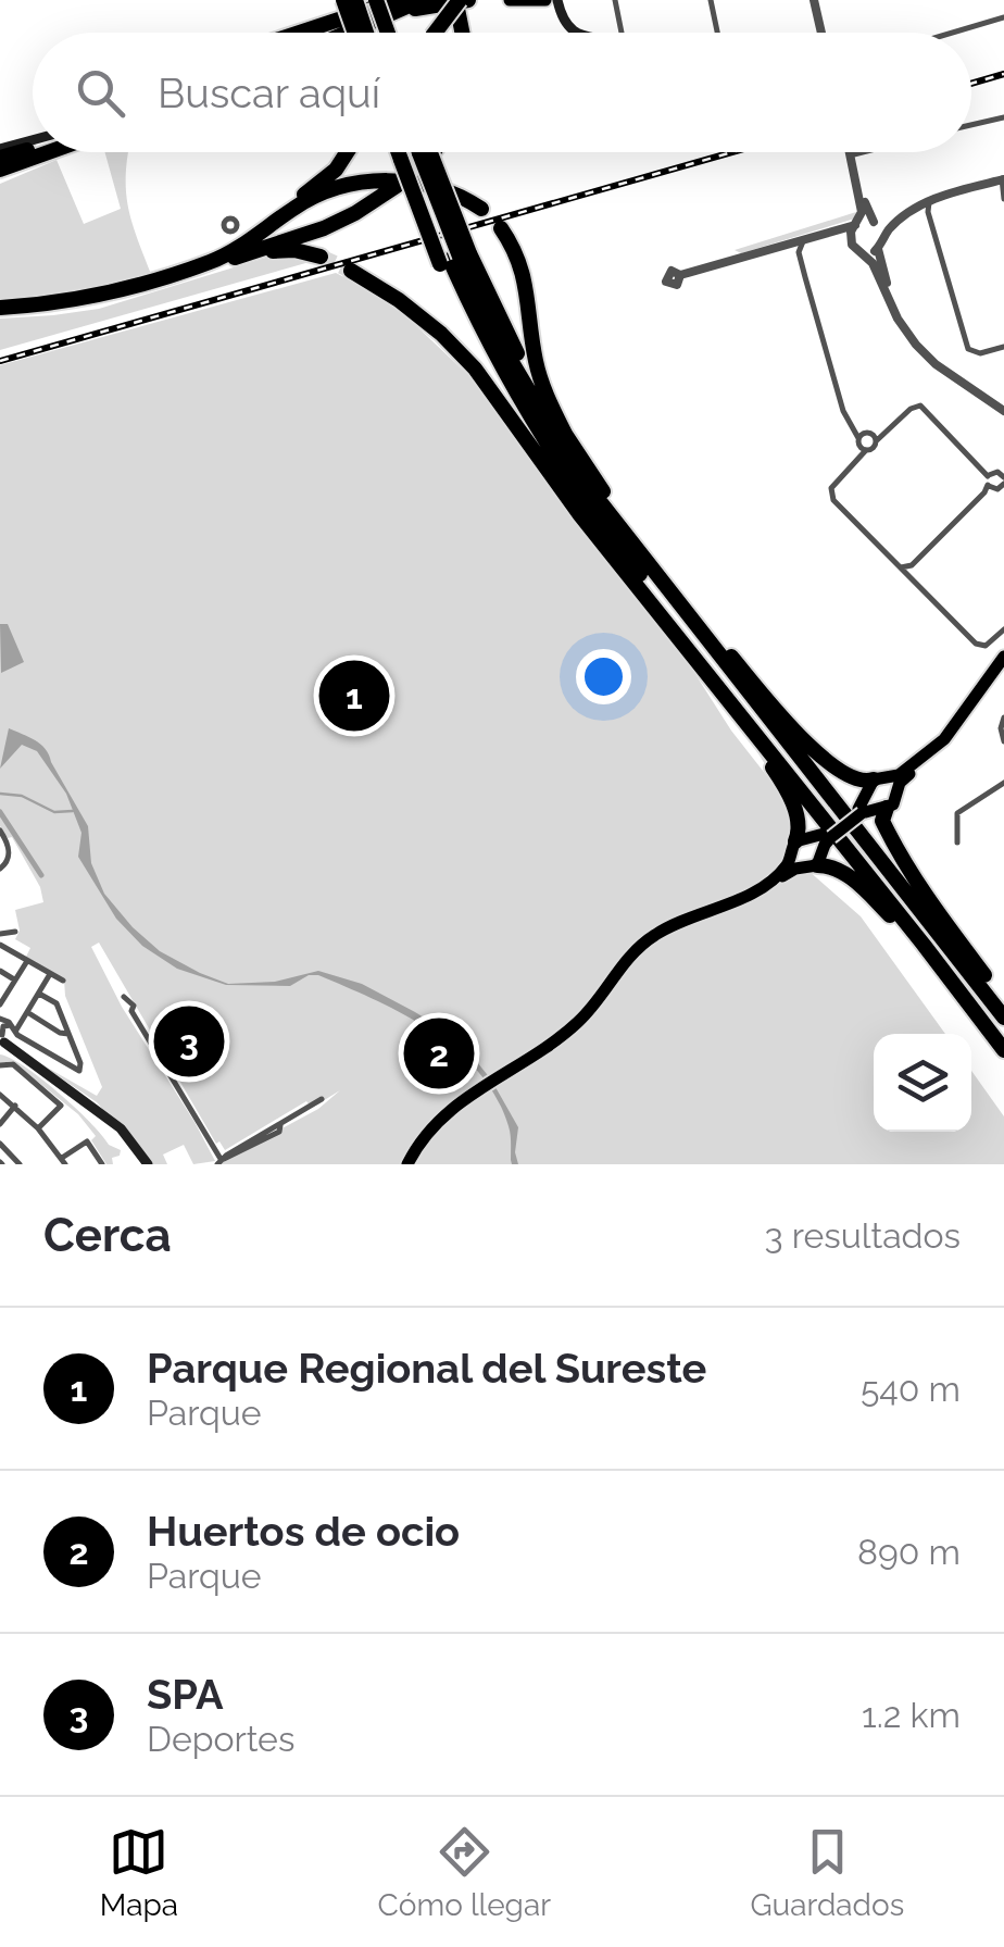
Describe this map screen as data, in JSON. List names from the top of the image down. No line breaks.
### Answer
{"page":{"search":"Buscar aquí","pins":["1","3","2"],"heading":["Cerca","3 resultados"],"list":[{"mark":"1","name":"Parque Regional del Sureste","note":"Parque","value":"540 m"},{"mark":"2","name":"Huertos de ocio","note":"Parque","value":"890 m"},{"mark":"3","name":"SPA","note":"Deportes","value":"1.2 km"}],"nav":["Mapa","Cómo llegar","Guardados"]}}
